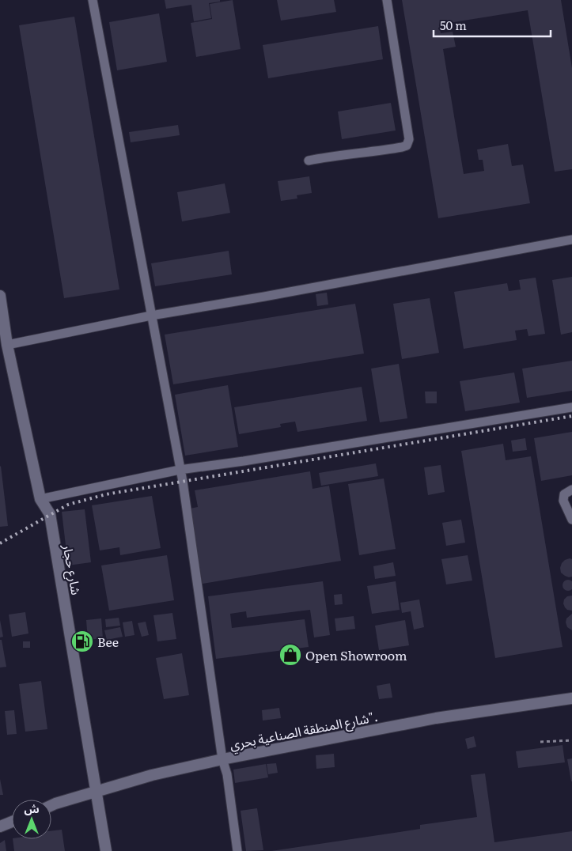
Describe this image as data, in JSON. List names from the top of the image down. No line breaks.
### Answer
{"streets":{"street":["شارع حجار","شارع المنطقة الصناعية بحري\"."]},"crossings":[["شارع حجار","شارع المنطقة الصناعية بحري\"."]],"places":{"fuel station":["Bee"],"shop":["Open Showroom"]},"scale_bar":"50 m","north":"top"}
